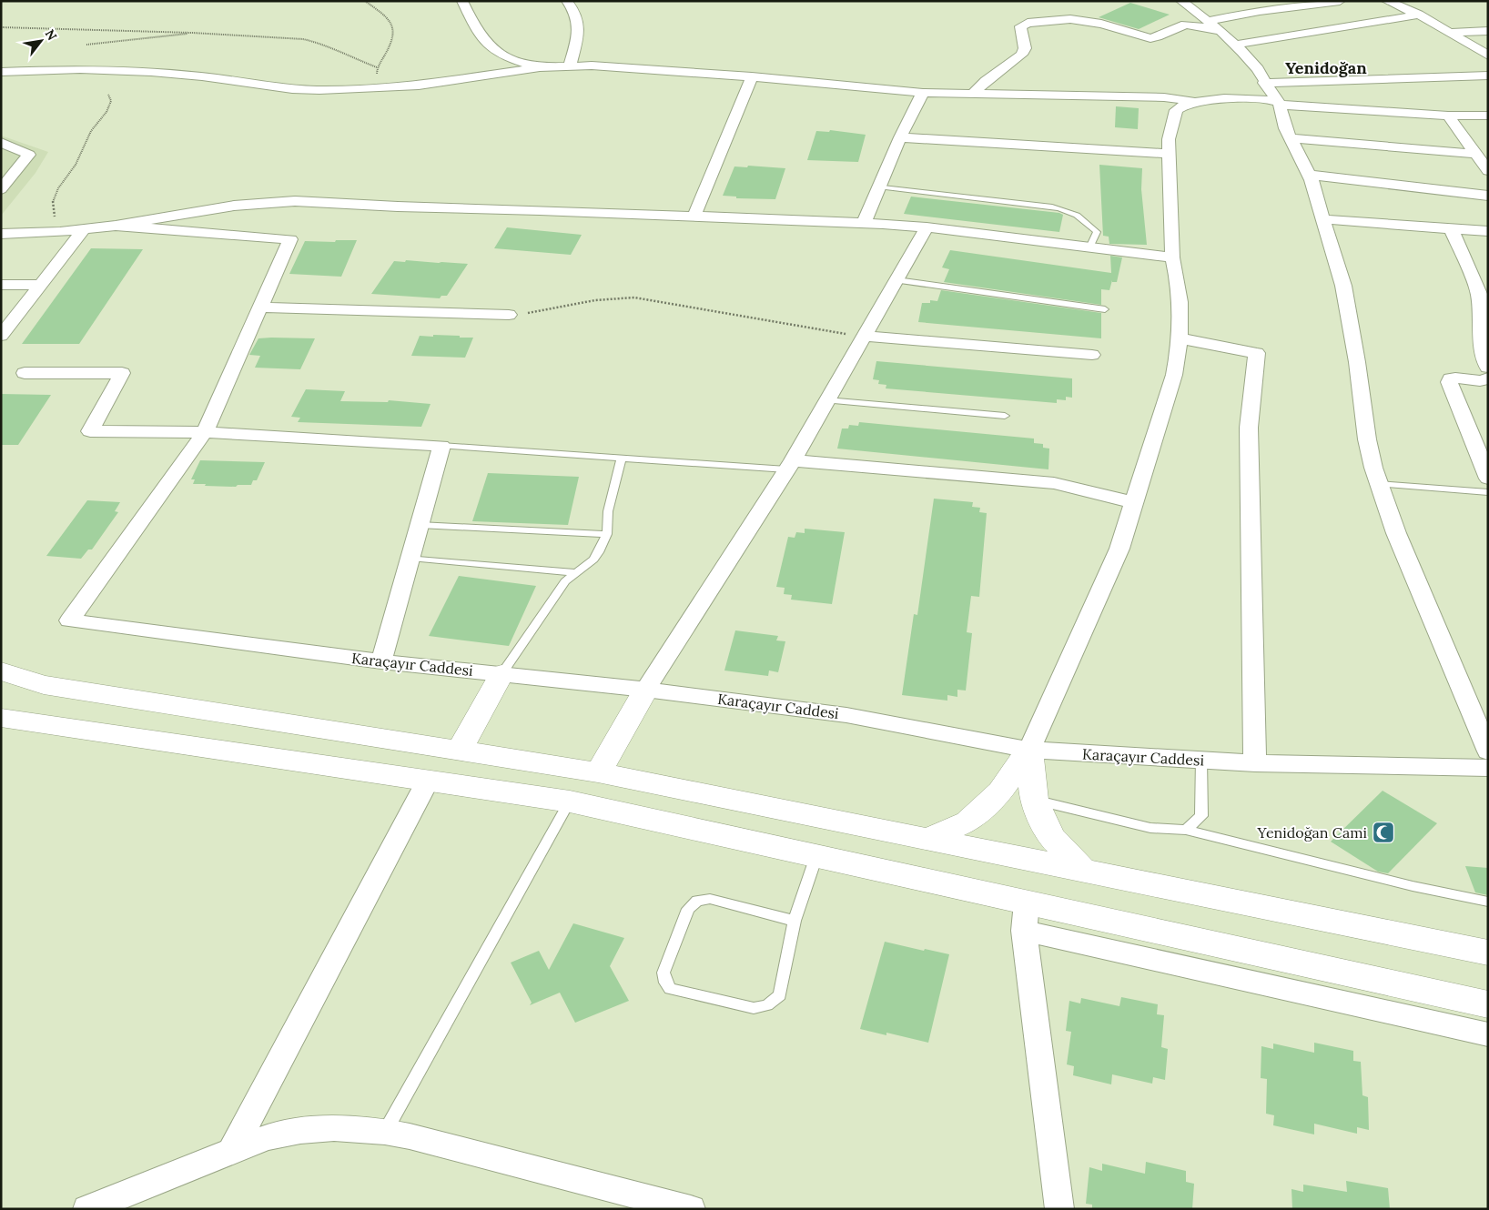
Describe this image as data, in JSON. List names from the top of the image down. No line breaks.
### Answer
{"streets":{"street":["Karaçayır Caddesi"]},"districts":["Yenidoğan"],"places":{"mosque":["Yenidoğan Cami"]},"north":"top right"}
